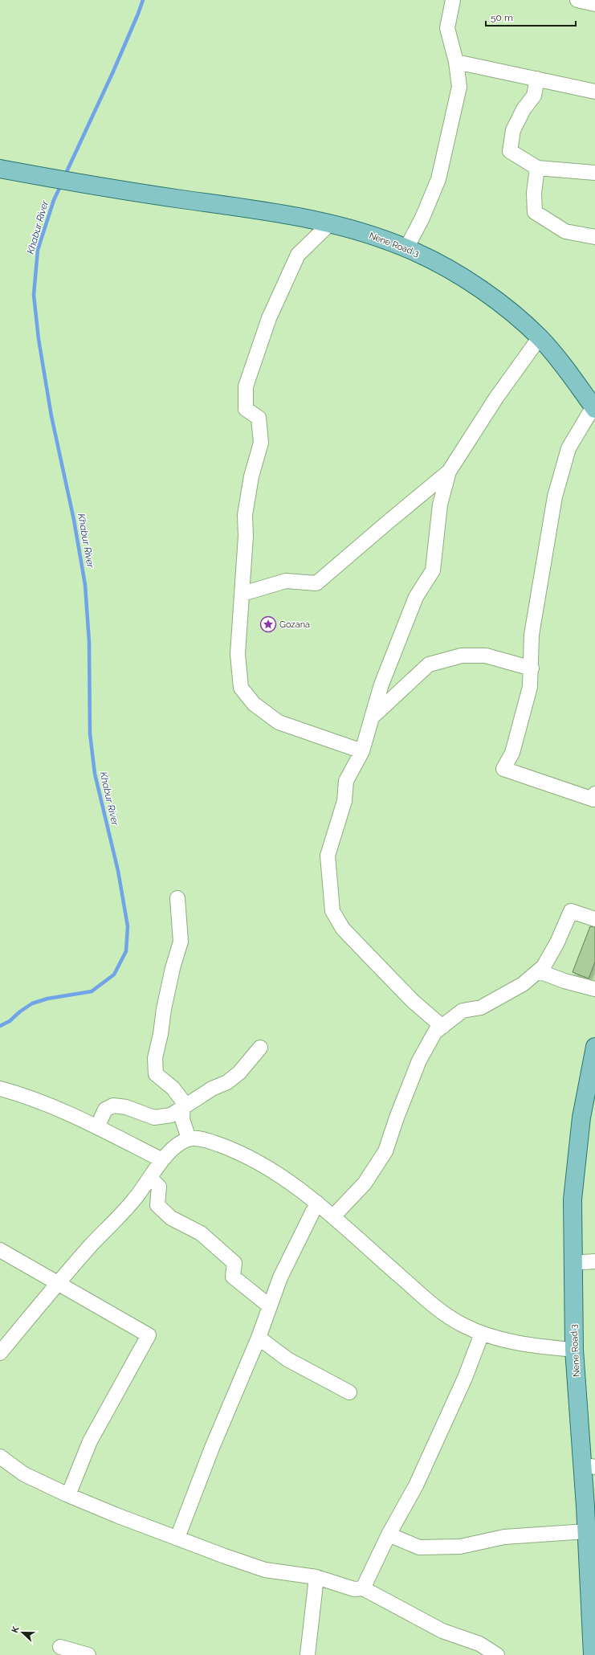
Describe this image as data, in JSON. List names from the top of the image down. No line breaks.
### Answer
{"streets":{"main road":["Nene Road 3"]},"water":["Khabur River"],"places":{"place":["Gozana"]},"scale_bar":"50 m","north":"left"}
